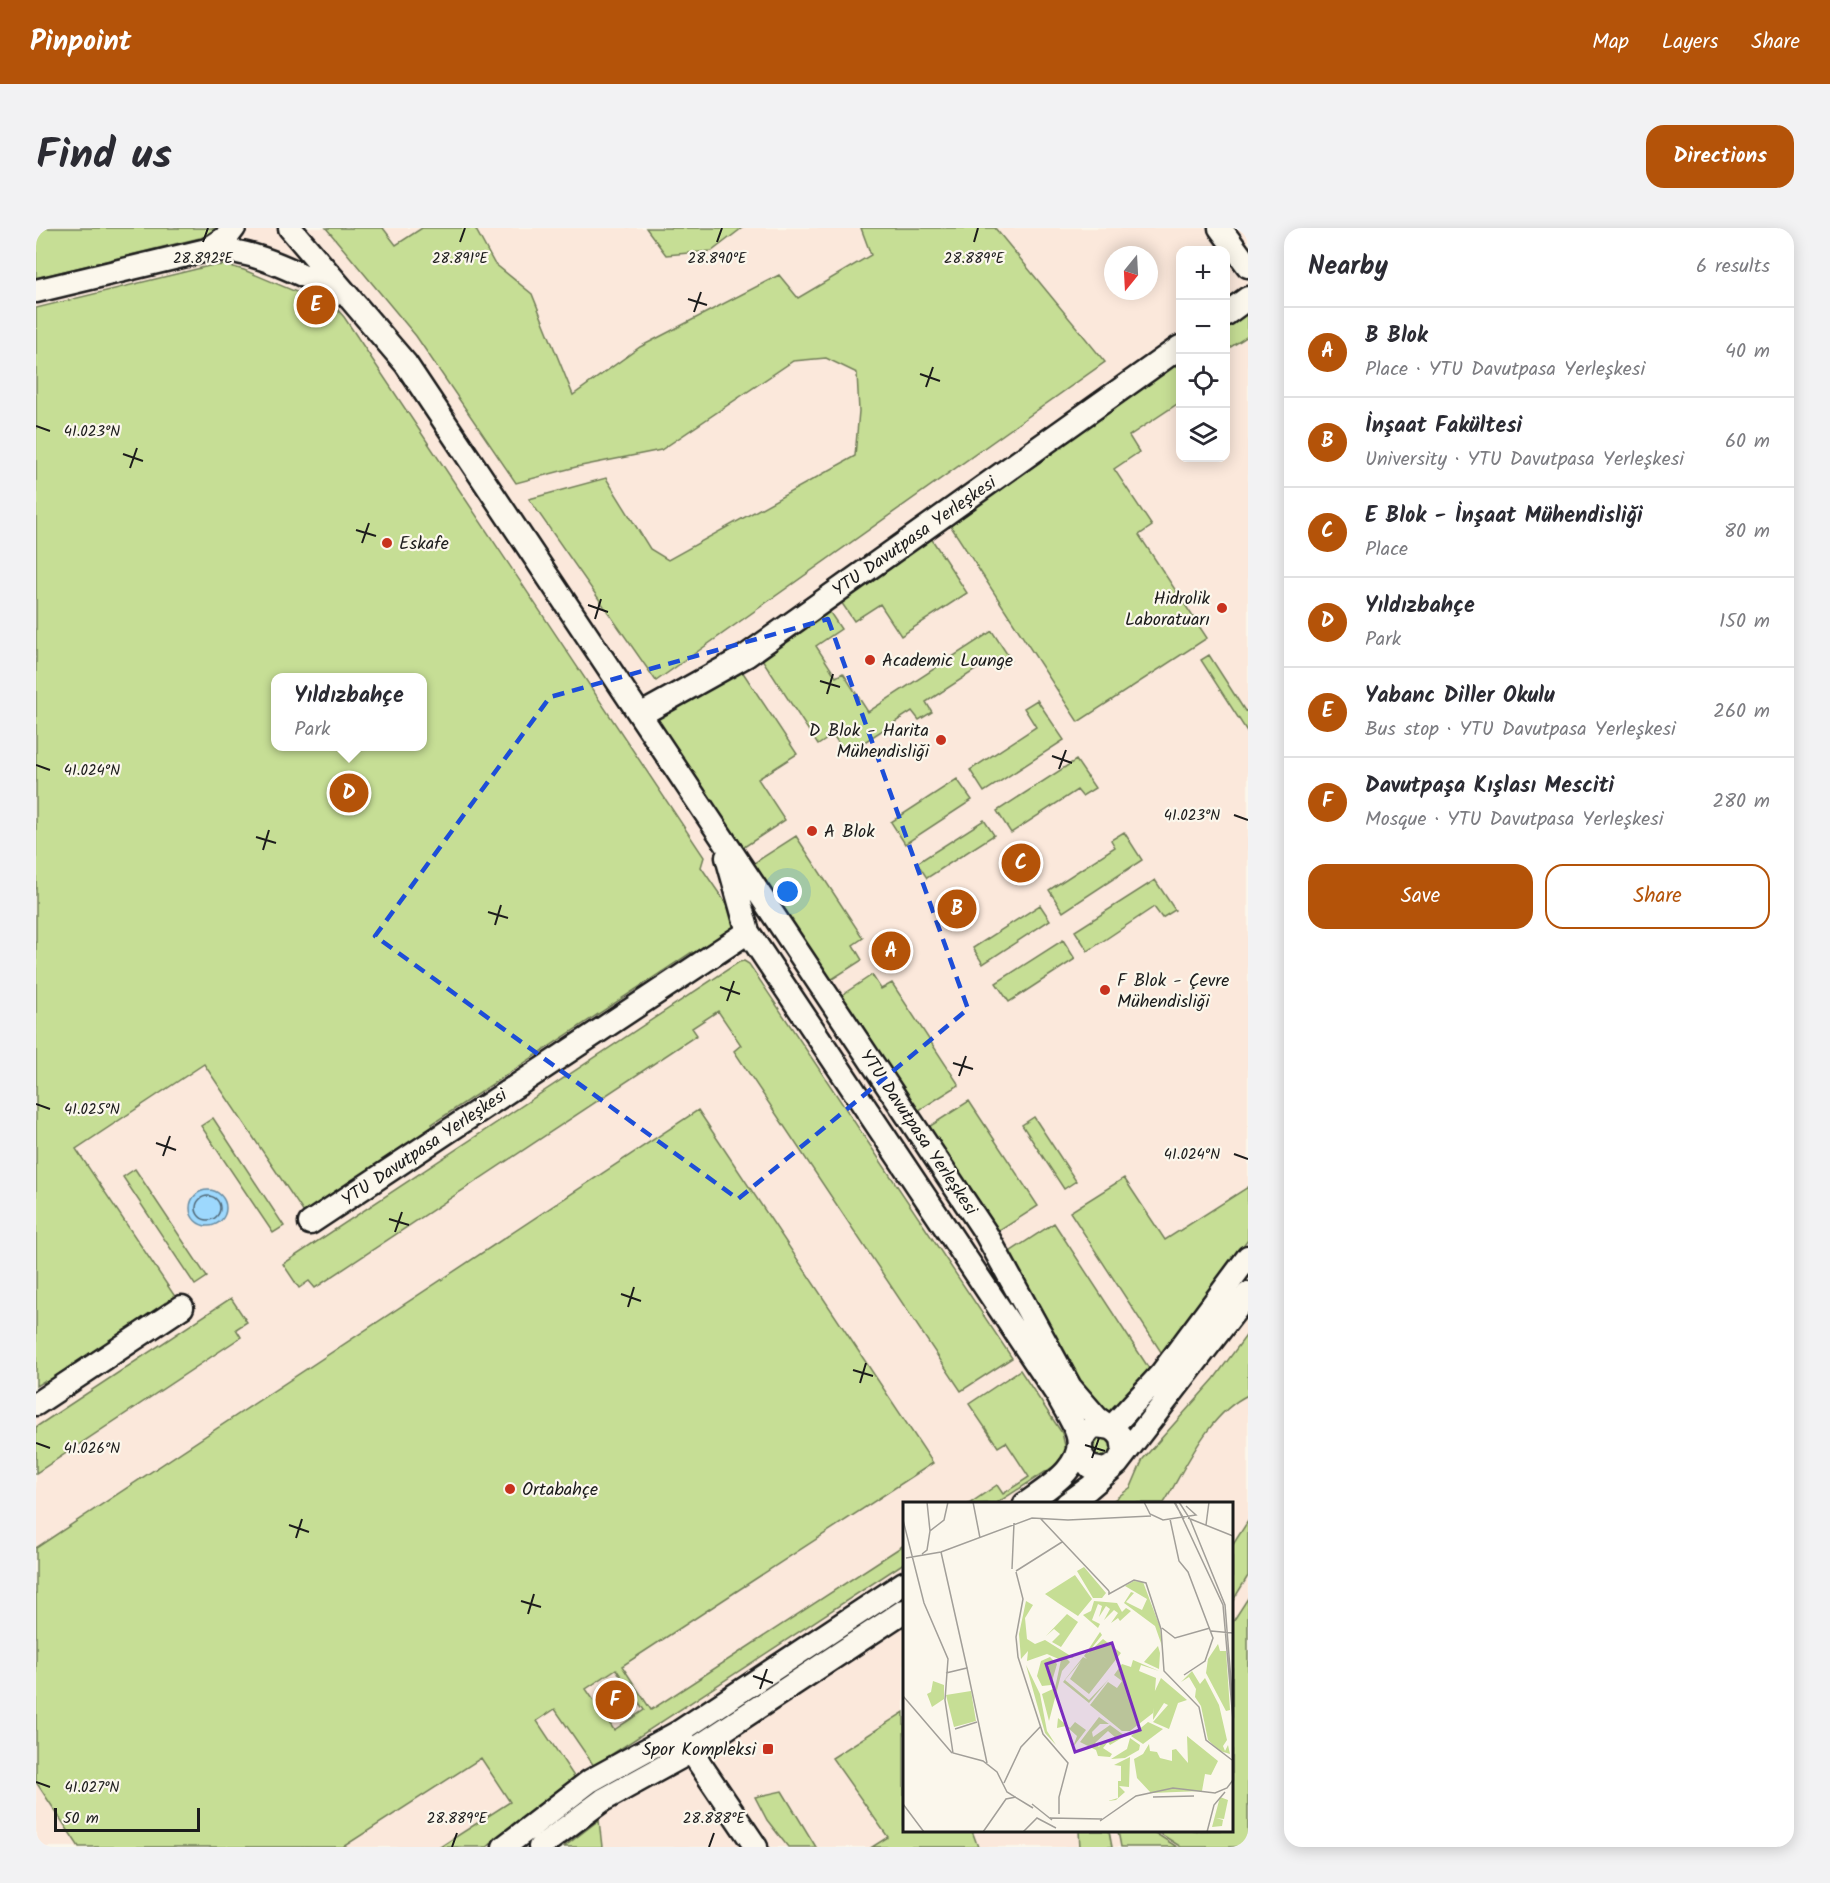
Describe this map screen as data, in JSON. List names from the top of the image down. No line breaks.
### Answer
{"streets":{"street":["YTU Davutpasa Yerleşkesi"]},"places":{"other":["Eskafe","Hidrolik Laboratuarı","Academic Lounge","D Blok - Harita Mühendisliği","A Blok","F Blok - Çevre Mühendisliği","Ortabahçe"],"transit":["Spor Kompleksi"]},"scale_bar":"50 m","north":"bottom","page":{"header":"Pinpoint","nav":["Map","Layers","Share"],"title":"Find us","buttons":["Directions",["Save","Share"]],"heading":["Nearby","6 results"],"map_buttons":["+","−"],"pins":["E","D","C","B","A","F"],"list":[{"mark":"A","name":"B Blok","note":"Place · YTU Davutpasa Yerleşkesi","value":"40 m"},{"mark":"B","name":"İnşaat Fakültesi","note":"University · YTU Davutpasa Yerleşkesi","value":"60 m"},{"mark":"C","name":"E Blok - İnşaat Mühendisliği","note":"Place","value":"80 m"},{"mark":"D","name":"Yıldızbahçe","note":"Park","value":"150 m"},{"mark":"E","name":"Yabanc Diller Okulu","note":"Bus stop · YTU Davutpasa Yerleşkesi","value":"260 m"},{"mark":"F","name":"Davutpaşa Kışlası Mesciti","note":"Mosque · YTU Davutpasa Yerleşkesi","value":"280 m"}],"popup":["Yıldızbahçe","Park"],"scale":"50 m"},"coordinates":["28.892°E","28.891°E","28.890°E","28.889°E","41.023°N","41.024°N","41.025°N","41.026°N","41.027°N","28.888°E"]}
